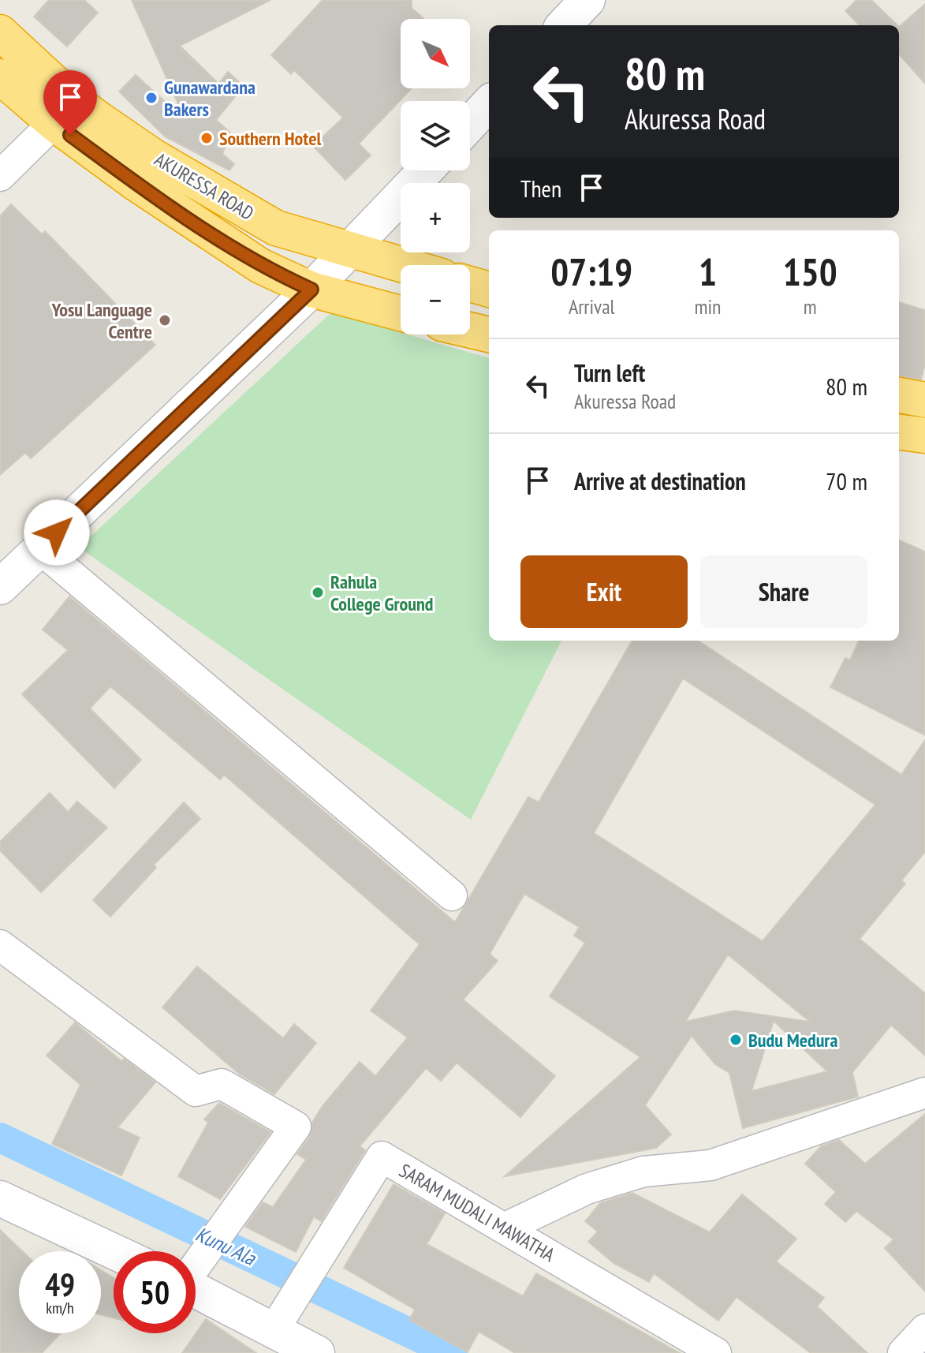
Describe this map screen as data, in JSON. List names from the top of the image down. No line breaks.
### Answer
{"streets":{"highway":["AKURESSA ROAD"],"street":["SARAM MUDALI MAWATHA"]},"water":["Kunu Ala"],"places":["Gunawardana Bakers","Southern Hotel","Yosu Language Centre","Rahula College Ground","Budu Medura"],"north":"bottom right","page":{"map_buttons":["+","−"],"turn":["80 m","Akuressa Road"],"then":"Then","eta":["07:19","Arrival","1","min","150","m"],"list":[{"name":"Turn left","note":"Akuressa Road","value":"80 m"},{"name":"Arrive at destination","value":"70 m"}],"buttons":["Exit","Share"],"speed":"49 km/h","limit":"50"}}
